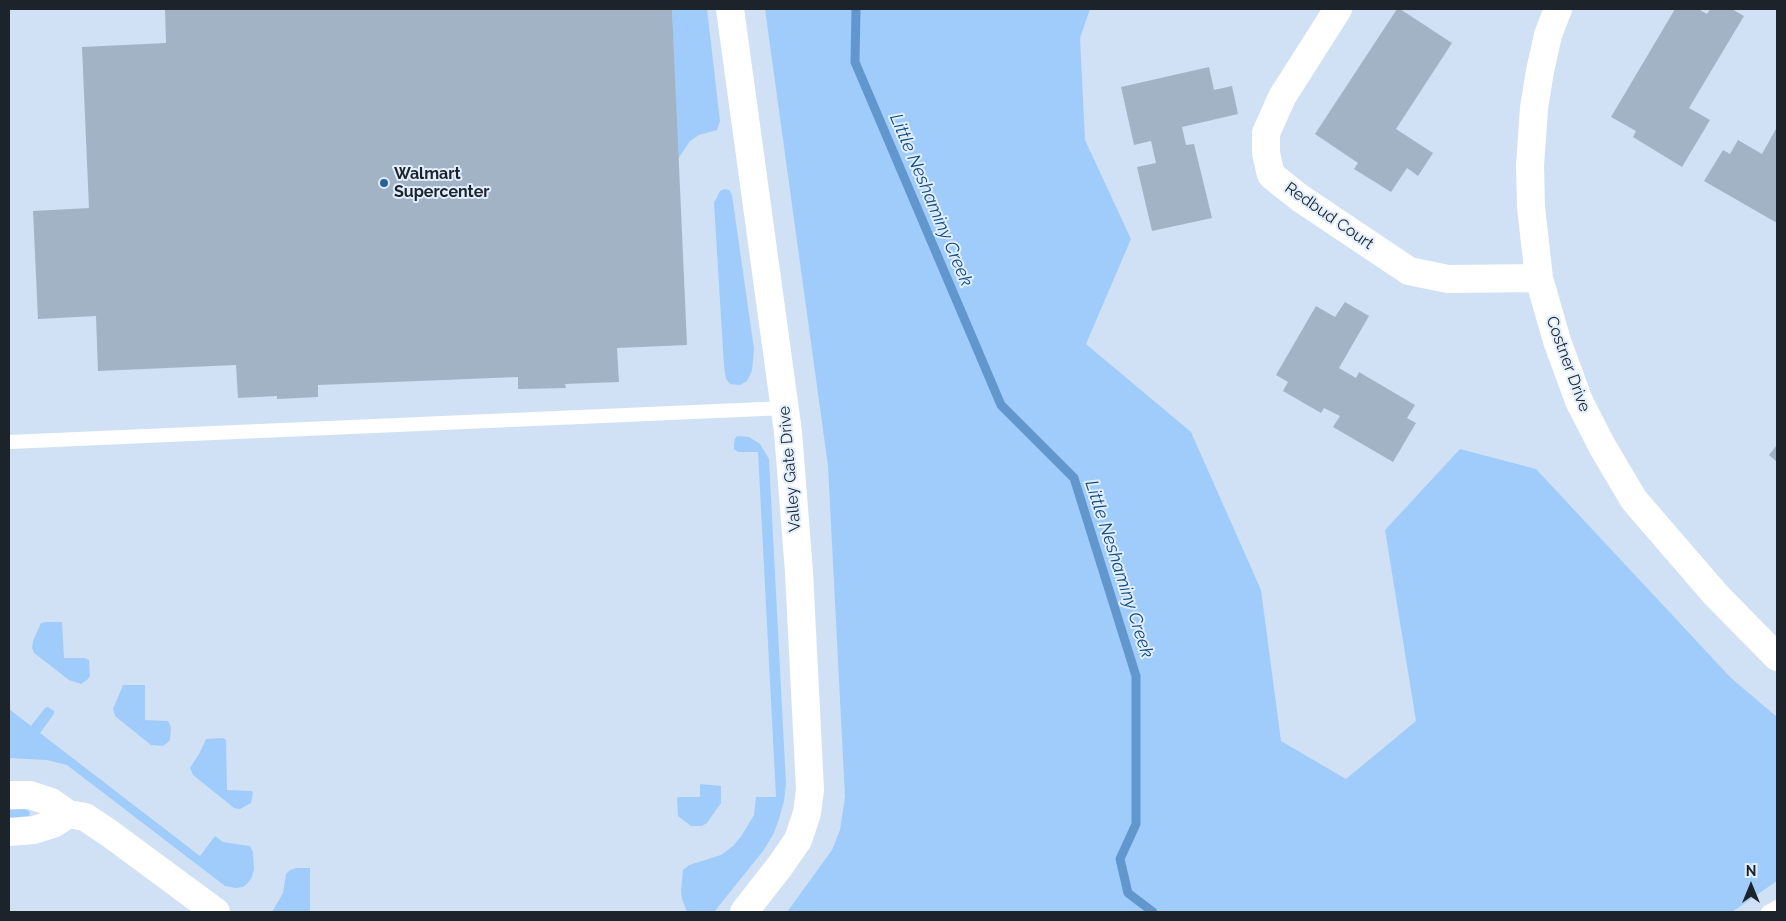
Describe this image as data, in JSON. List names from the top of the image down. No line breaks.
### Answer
{"streets":{"street":["Redbud Court","Costner Drive","Valley Gate Drive"]},"crossings":[["Redbud Court","Costner Drive"]],"water":["Little Neshaminy Creek"],"places":["Walmart Supercenter"],"north":"top"}
